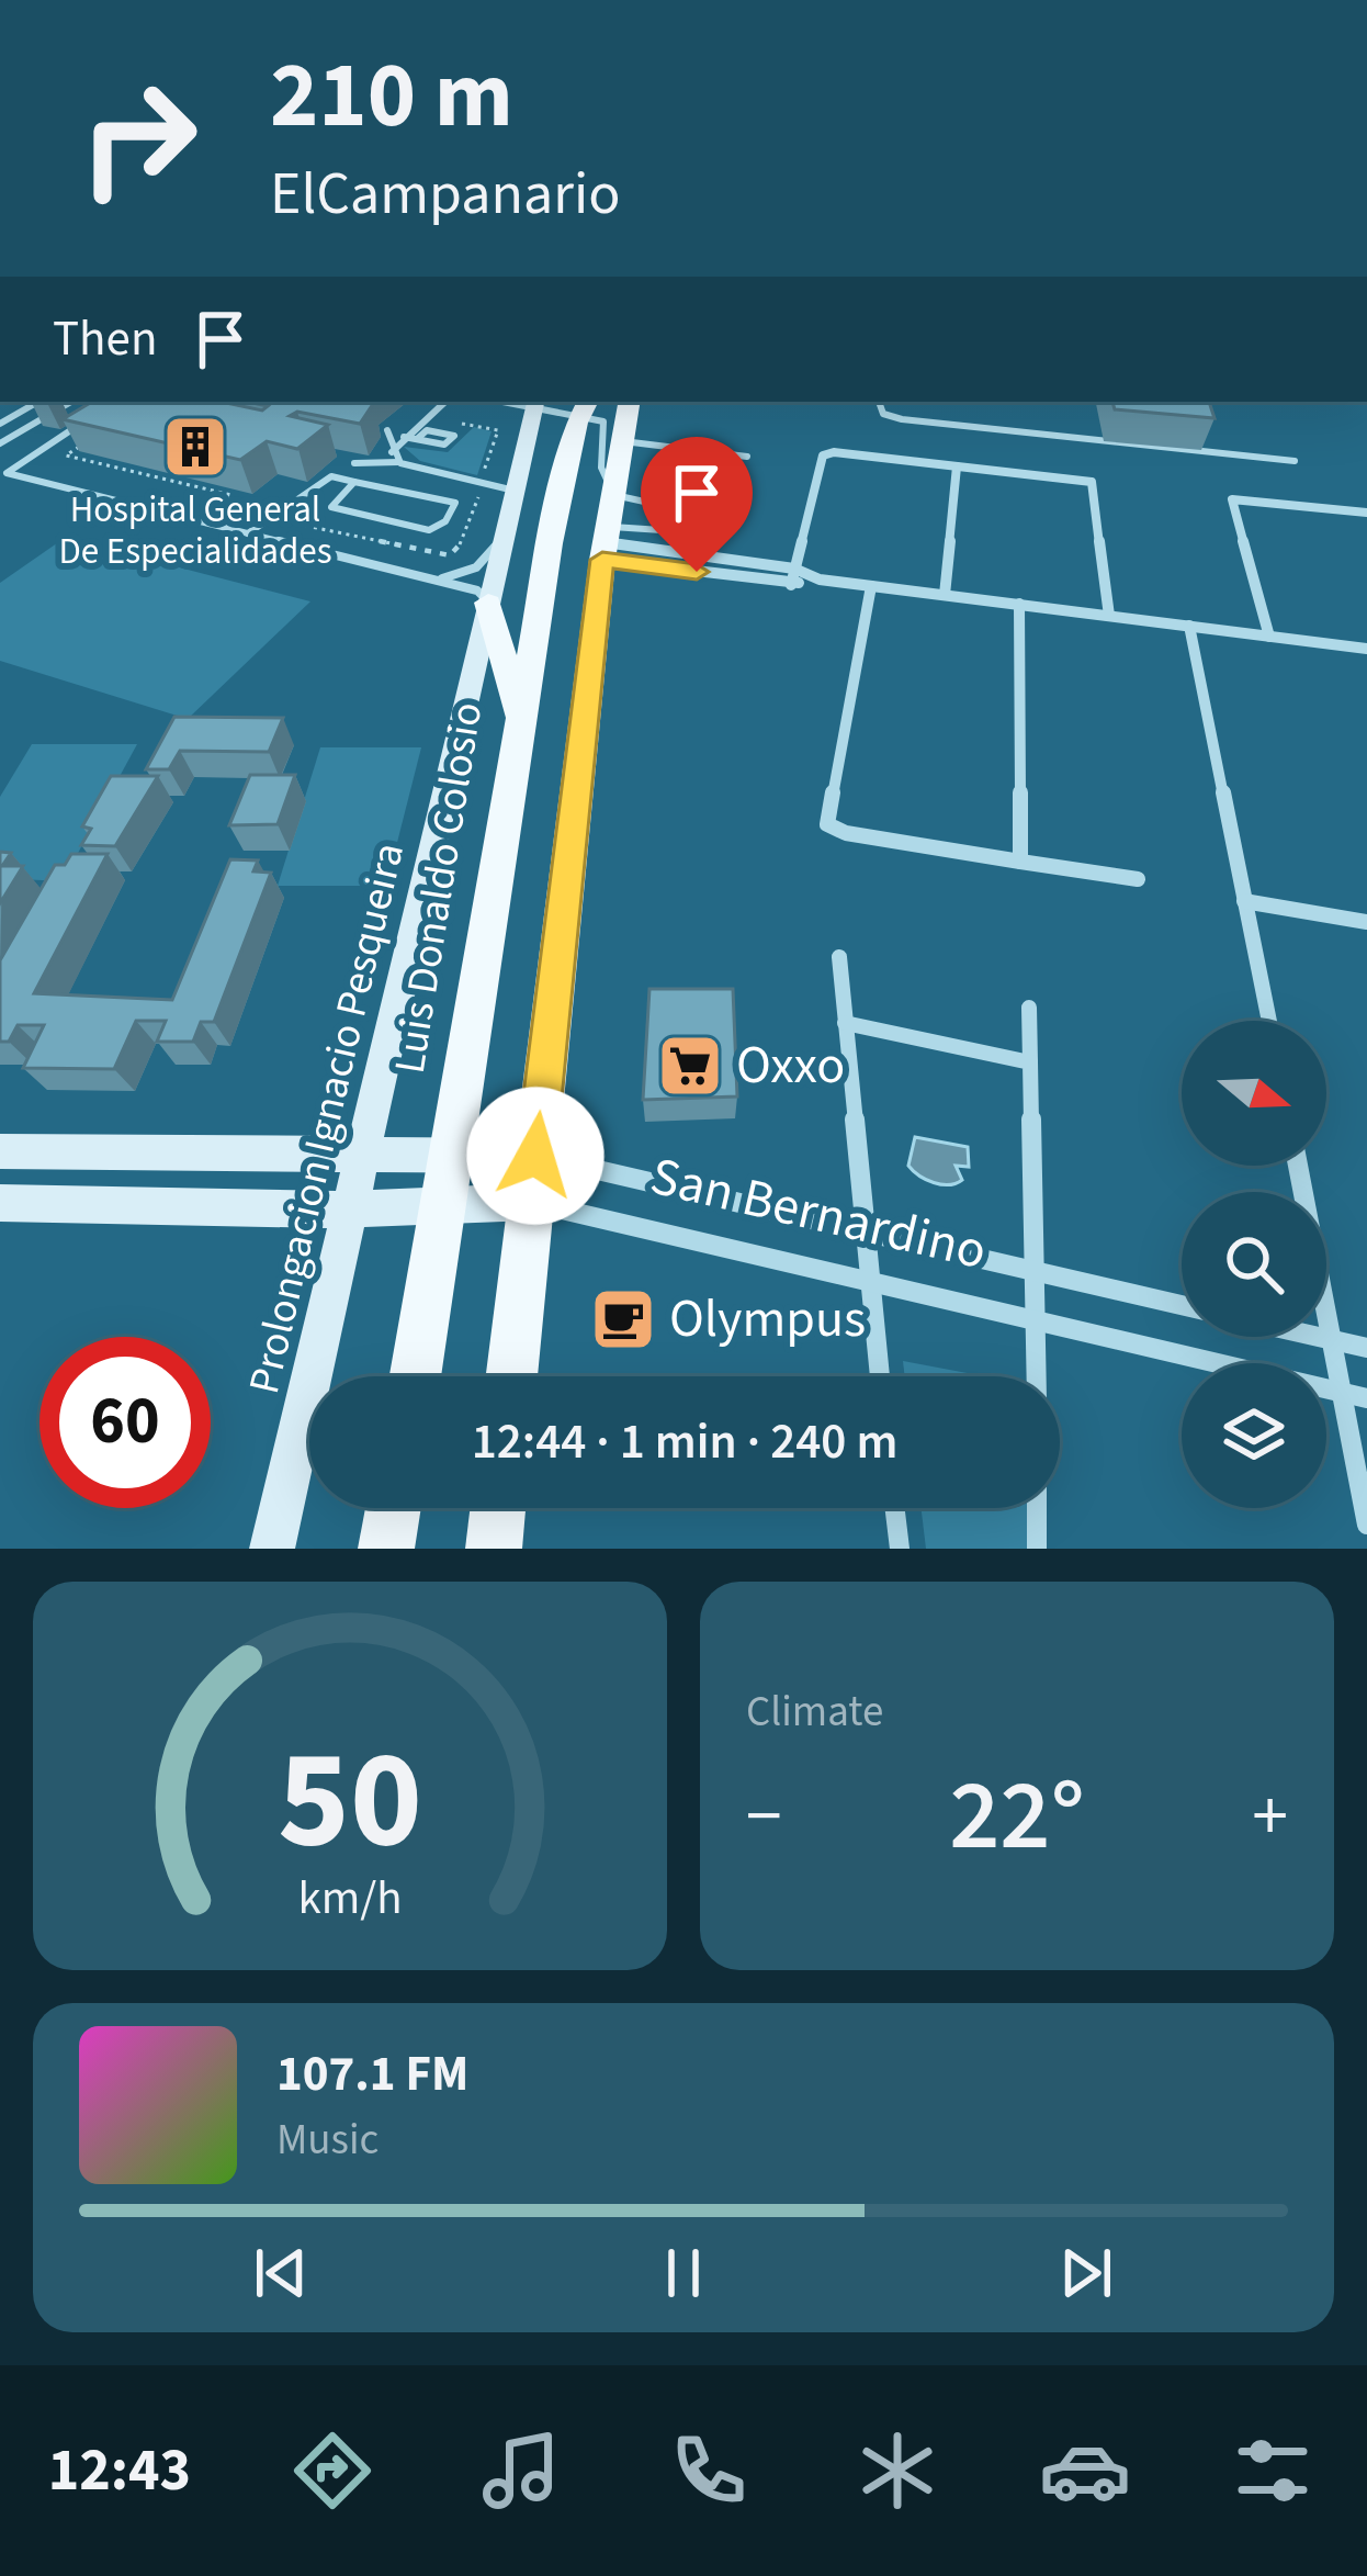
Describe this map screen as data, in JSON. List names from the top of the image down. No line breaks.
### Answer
{"streets":{"main road":["Luis Donaldo Colosio"],"street":["Prolongacion Ignacio Pesqueira","San Bernardino"]},"crossings":[["Luis Donaldo Colosio","San Bernardino"],["Prolongacion Ignacio Pesqueira","San Bernardino"]],"places":{"building":["Hospital General De Especialidades"],"supermarket":["Oxxo"],"cafe":["Olympus"]},"north":"right","page":{"turn":["210 m","ElCampanario"],"then":"Then","limit":"60","trip":"12:44 · 1 min · 240 m","tile":"Climate","heat":["−","22°","+"],"song":["107.1 FM","Music"],"tabs":"12:43","gauge":["50","km/h"]}}
